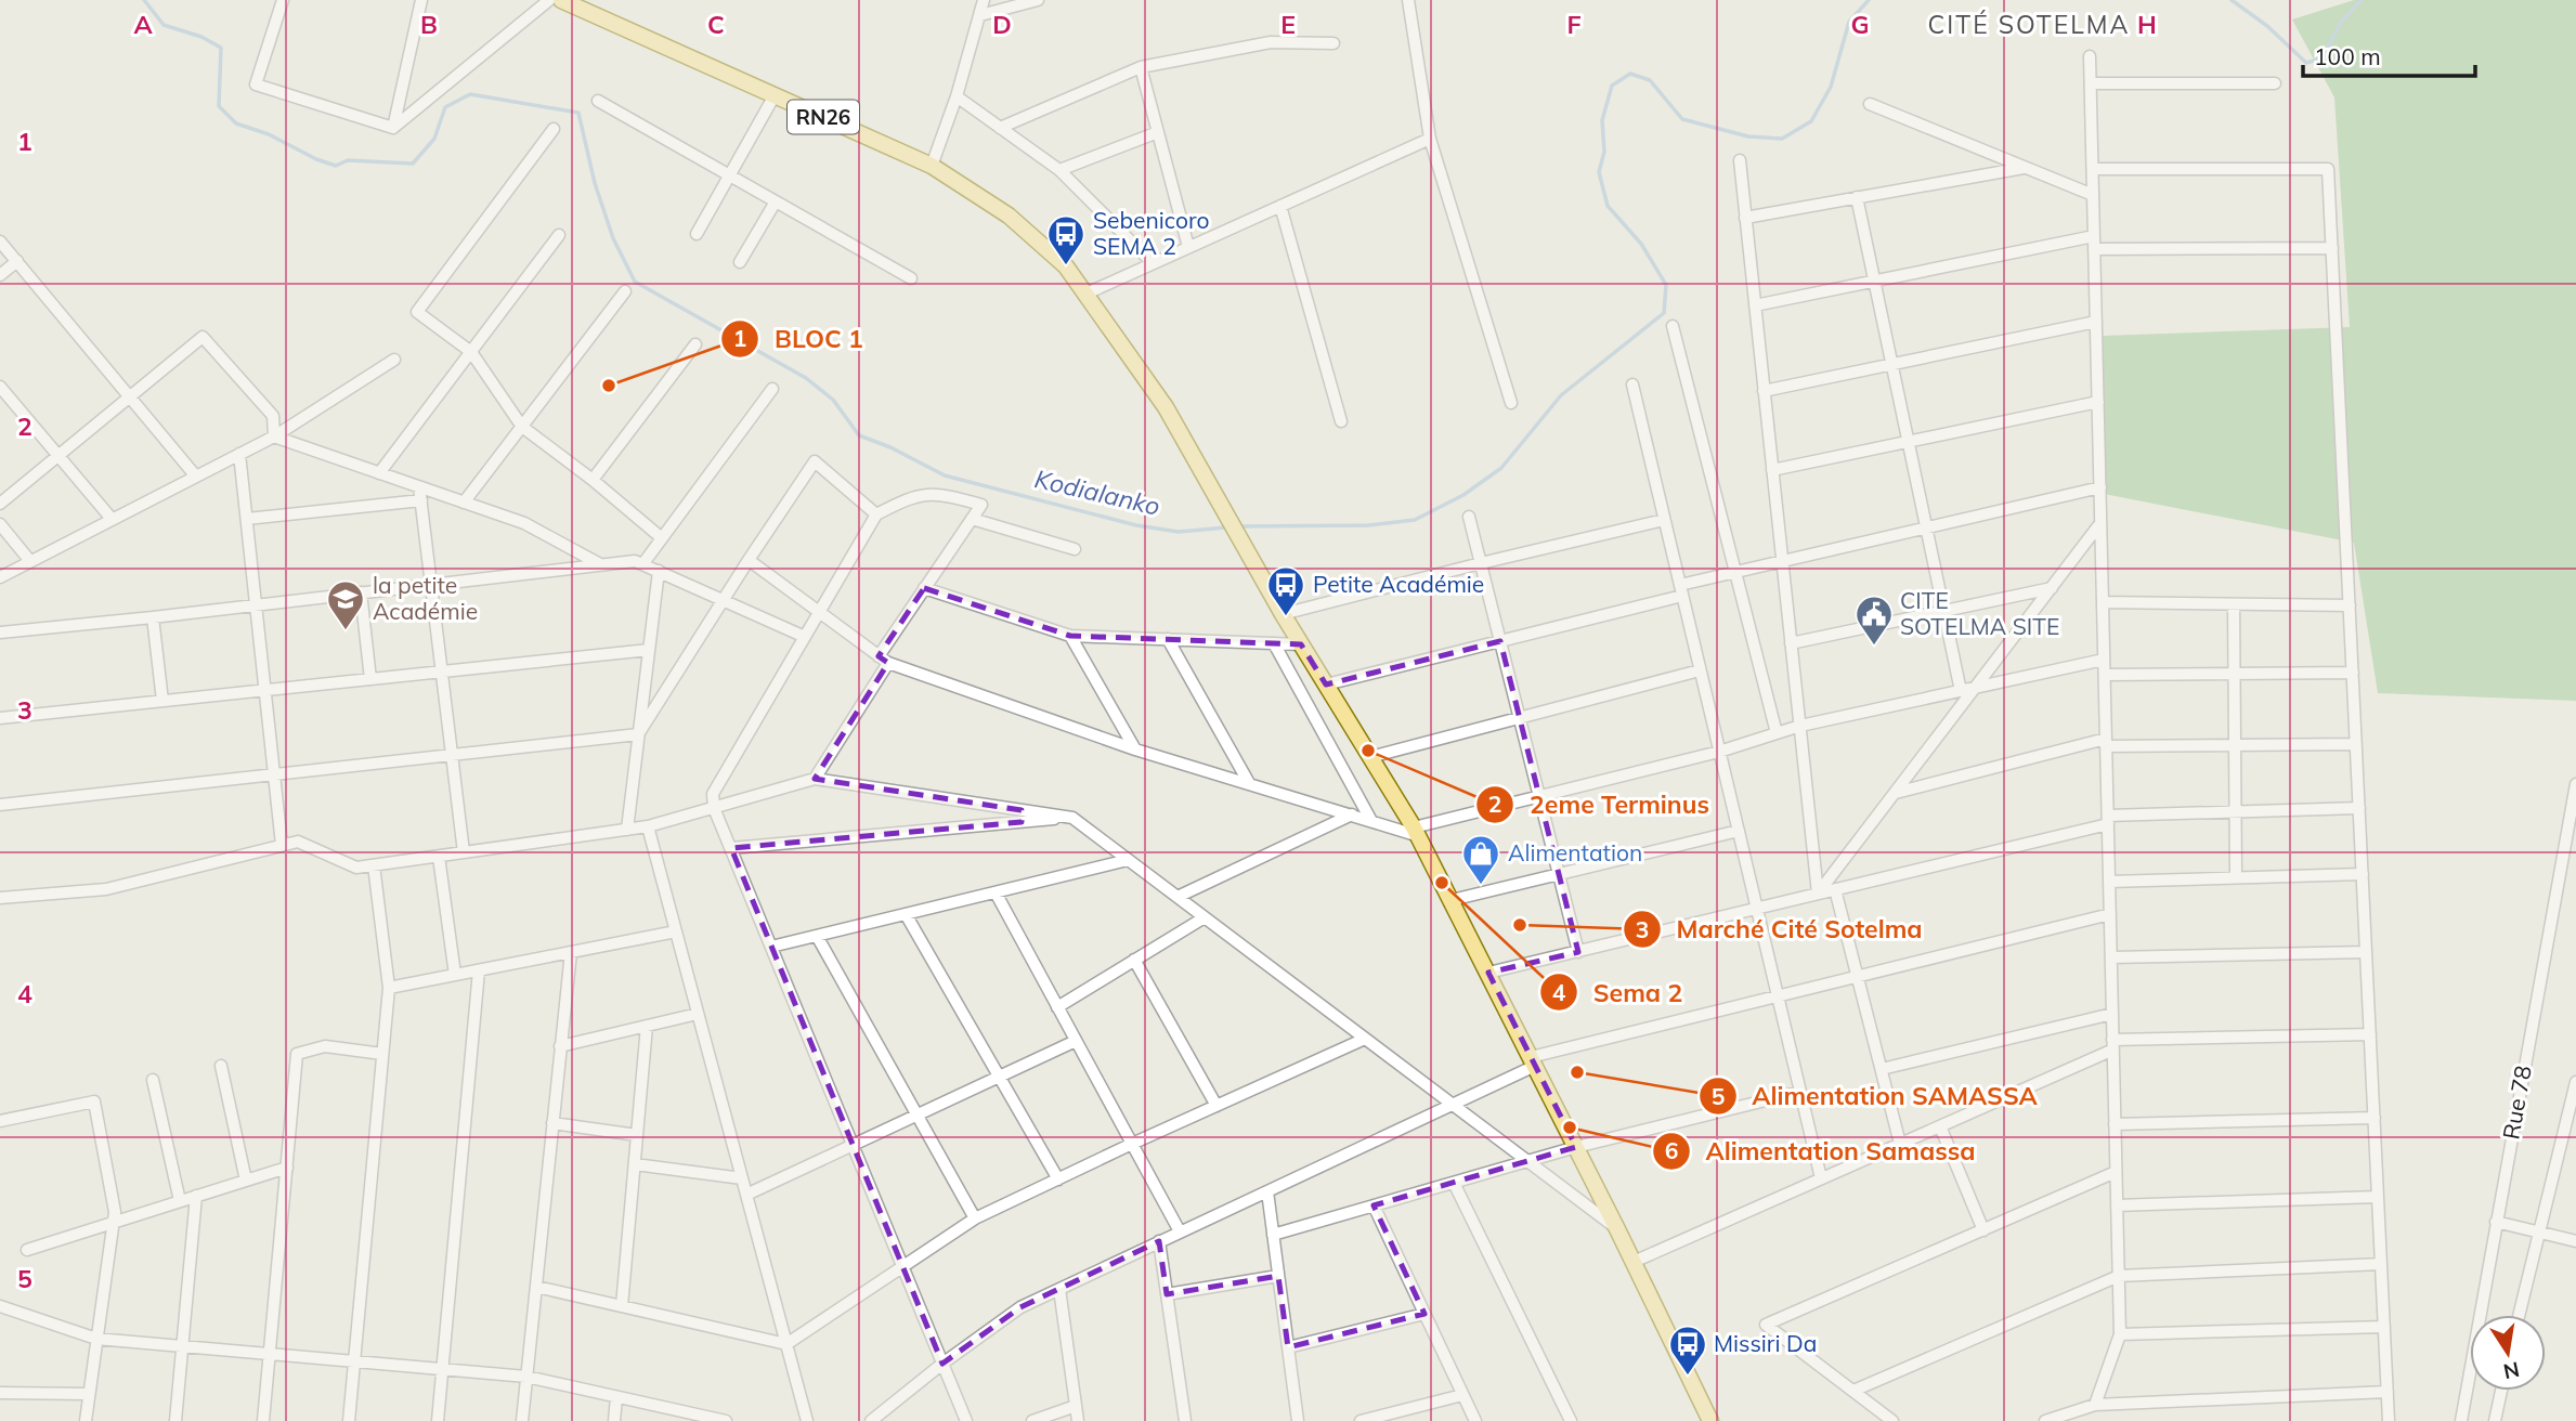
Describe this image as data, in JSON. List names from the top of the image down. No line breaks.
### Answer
{"streets":{"main road":["RN26"],"street":["Rue 78"]},"districts":["CITÉ SOTELMA"],"water":["Kodialanko"],"places":{"bus stop":["Sebenicoro SEMA 2","Petite Académie","Missiri Da"],"other":["BLOC 1","2eme Terminus","Sema 2","Marché Cité Sotelma","Alimentation SAMASSA","Alimentation Samassa"],"school or university":["la petite Académie"],"public building":["CITE SOTELMA SITE"],"shop":["Alimentation"]},"scale_bar":"100 m","north":"bottom","grid":{"columns":["A","B","C","D","E","F","G","H"],"rows":["1","2","3","4","5"]}}
